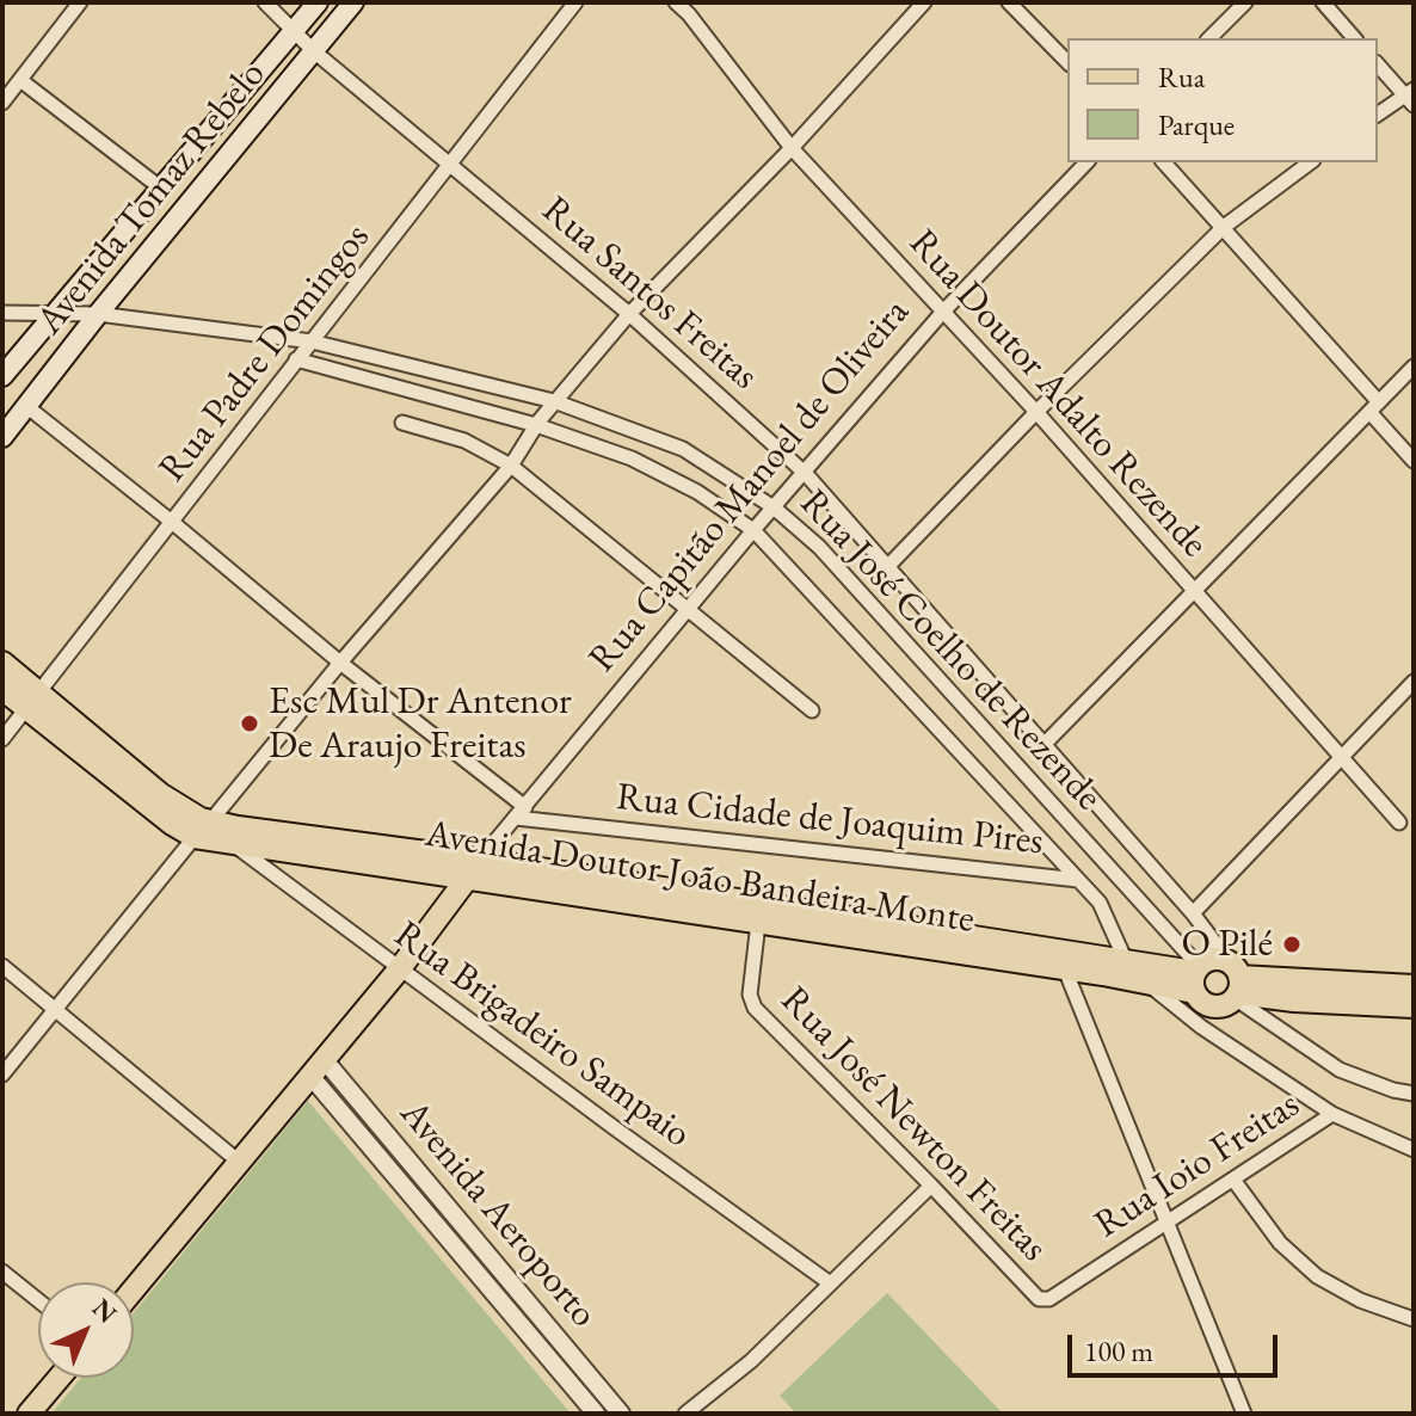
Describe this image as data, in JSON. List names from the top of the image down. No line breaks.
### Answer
{"streets":{"main road":["Avenida Tomaz Rebelo","Rua Capitão Manoel de Oliveira","Avenida Doutor João Bandeira Monte"],"street":["Rua Santos Freitas","Rua Padre Domingos","Rua Doutor Adalto Rezende","Rua José Coelho de Rezende","Rua Cidade de Joaquim Pires","Rua Brigadeiro Sampaio","Rua José Newton Freitas","Rua Ioio Freitas","Avenida Aeroporto"]},"crossings":[["Avenida Tomaz Rebelo","Rua Santos Freitas"],["Avenida Tomaz Rebelo","Rua José Coelho de Rezende"],["Rua Santos Freitas","Rua Padre Domingos"],["Rua Santos Freitas","Rua Capitão Manoel de Oliveira"],["Rua Padre Domingos","Rua José Coelho de Rezende"],["Rua Padre Domingos","Avenida Doutor João Bandeira Monte"],["Rua Doutor Adalto Rezende","Rua Capitão Manoel de Oliveira"],["Rua Capitão Manoel de Oliveira","Rua José Coelho de Rezende"],["Rua Capitão Manoel de Oliveira","Rua Cidade de Joaquim Pires"],["Rua Capitão Manoel de Oliveira","Avenida Doutor João Bandeira Monte"],["Rua Capitão Manoel de Oliveira","Rua Brigadeiro Sampaio"],["Rua Capitão Manoel de Oliveira","Avenida Aeroporto"],["Rua José Coelho de Rezende","Rua Cidade de Joaquim Pires"],["Rua José Coelho de Rezende","Avenida Doutor João Bandeira Monte"],["Avenida Doutor João Bandeira Monte","Rua Brigadeiro Sampaio"],["Avenida Doutor João Bandeira Monte","Rua José Newton Freitas"],["Rua José Newton Freitas","Rua Ioio Freitas"]],"places":["Esc Mul Dr Antenor De Araujo Freitas","O Pilé"],"legend":["Rua","Parque"],"scale_bar":"100 m","north":"top right"}
